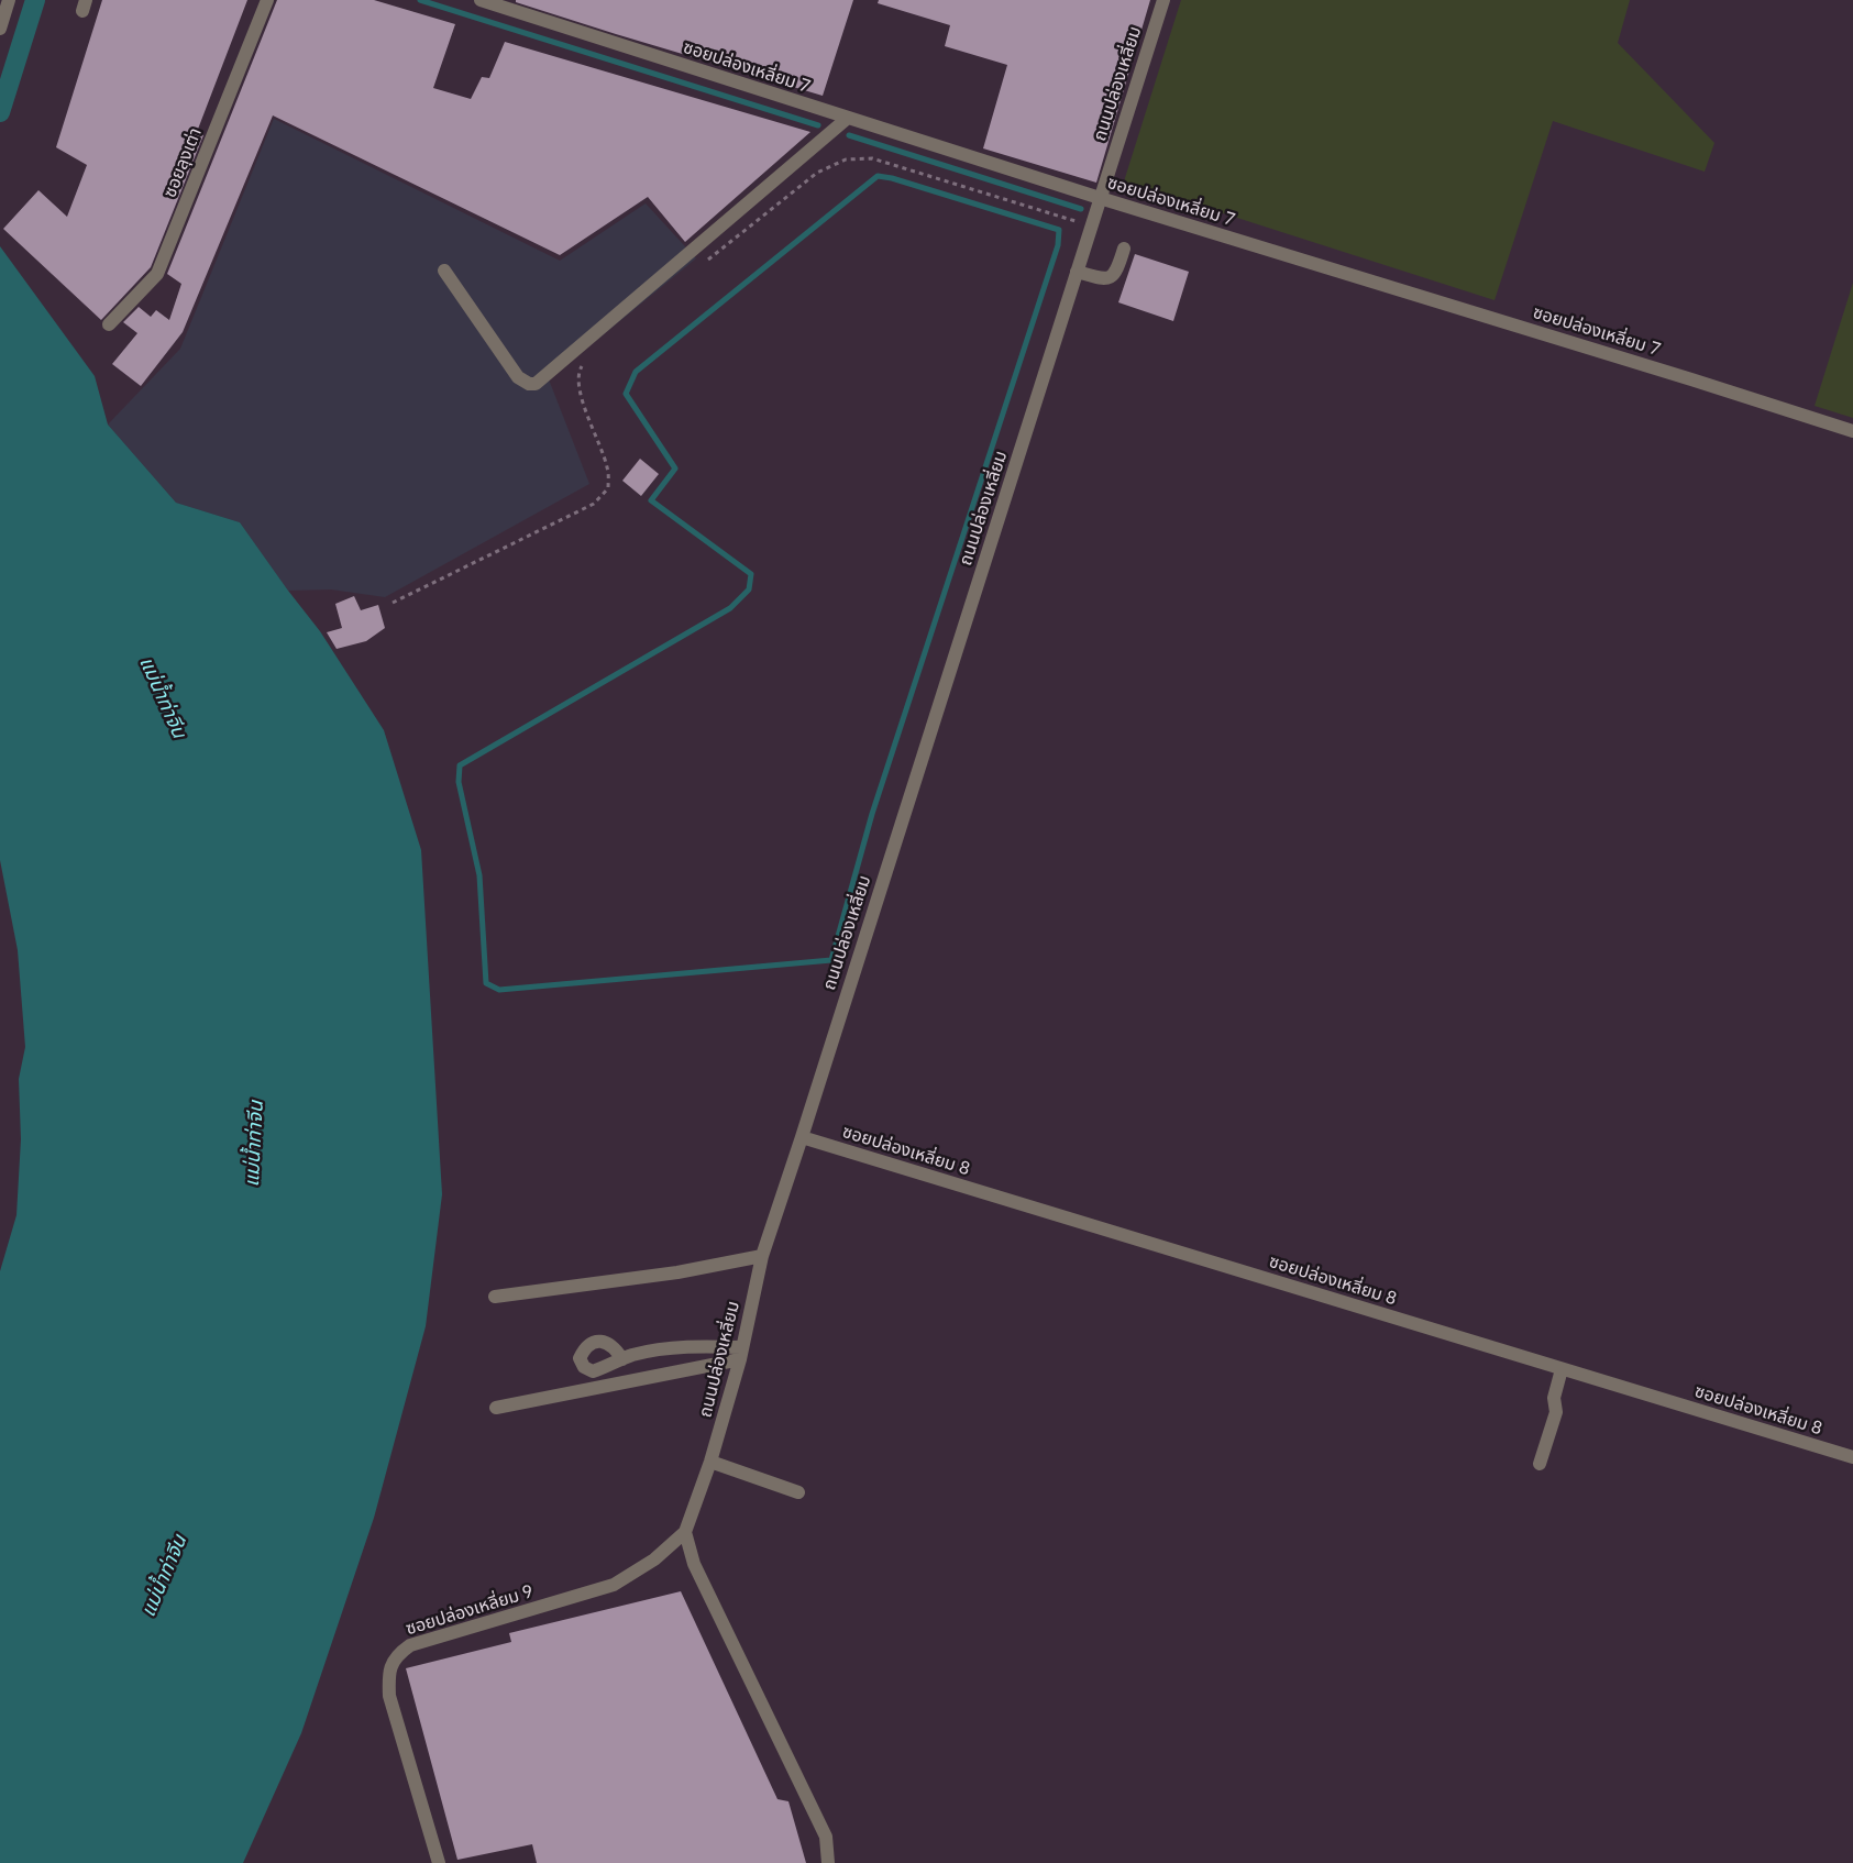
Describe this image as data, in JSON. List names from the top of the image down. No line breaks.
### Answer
{"streets":{"street":["ซอยปล่องเหลี่ยม 7","ถนนปล่องเหลี่ยม","ซอยลุงเต่า","ซอยปล่องเหลี่ยม 8","ซอยปล่องเหลี่ยม 9"]},"crossings":[["ซอยปล่องเหลี่ยม 7","ถนนปล่องเหลี่ยม"],["ถนนปล่องเหลี่ยม","ซอยปล่องเหลี่ยม 8"],["ถนนปล่องเหลี่ยม","ซอยปล่องเหลี่ยม 9"]],"water":["แม่น้ำท่าจีน"]}
